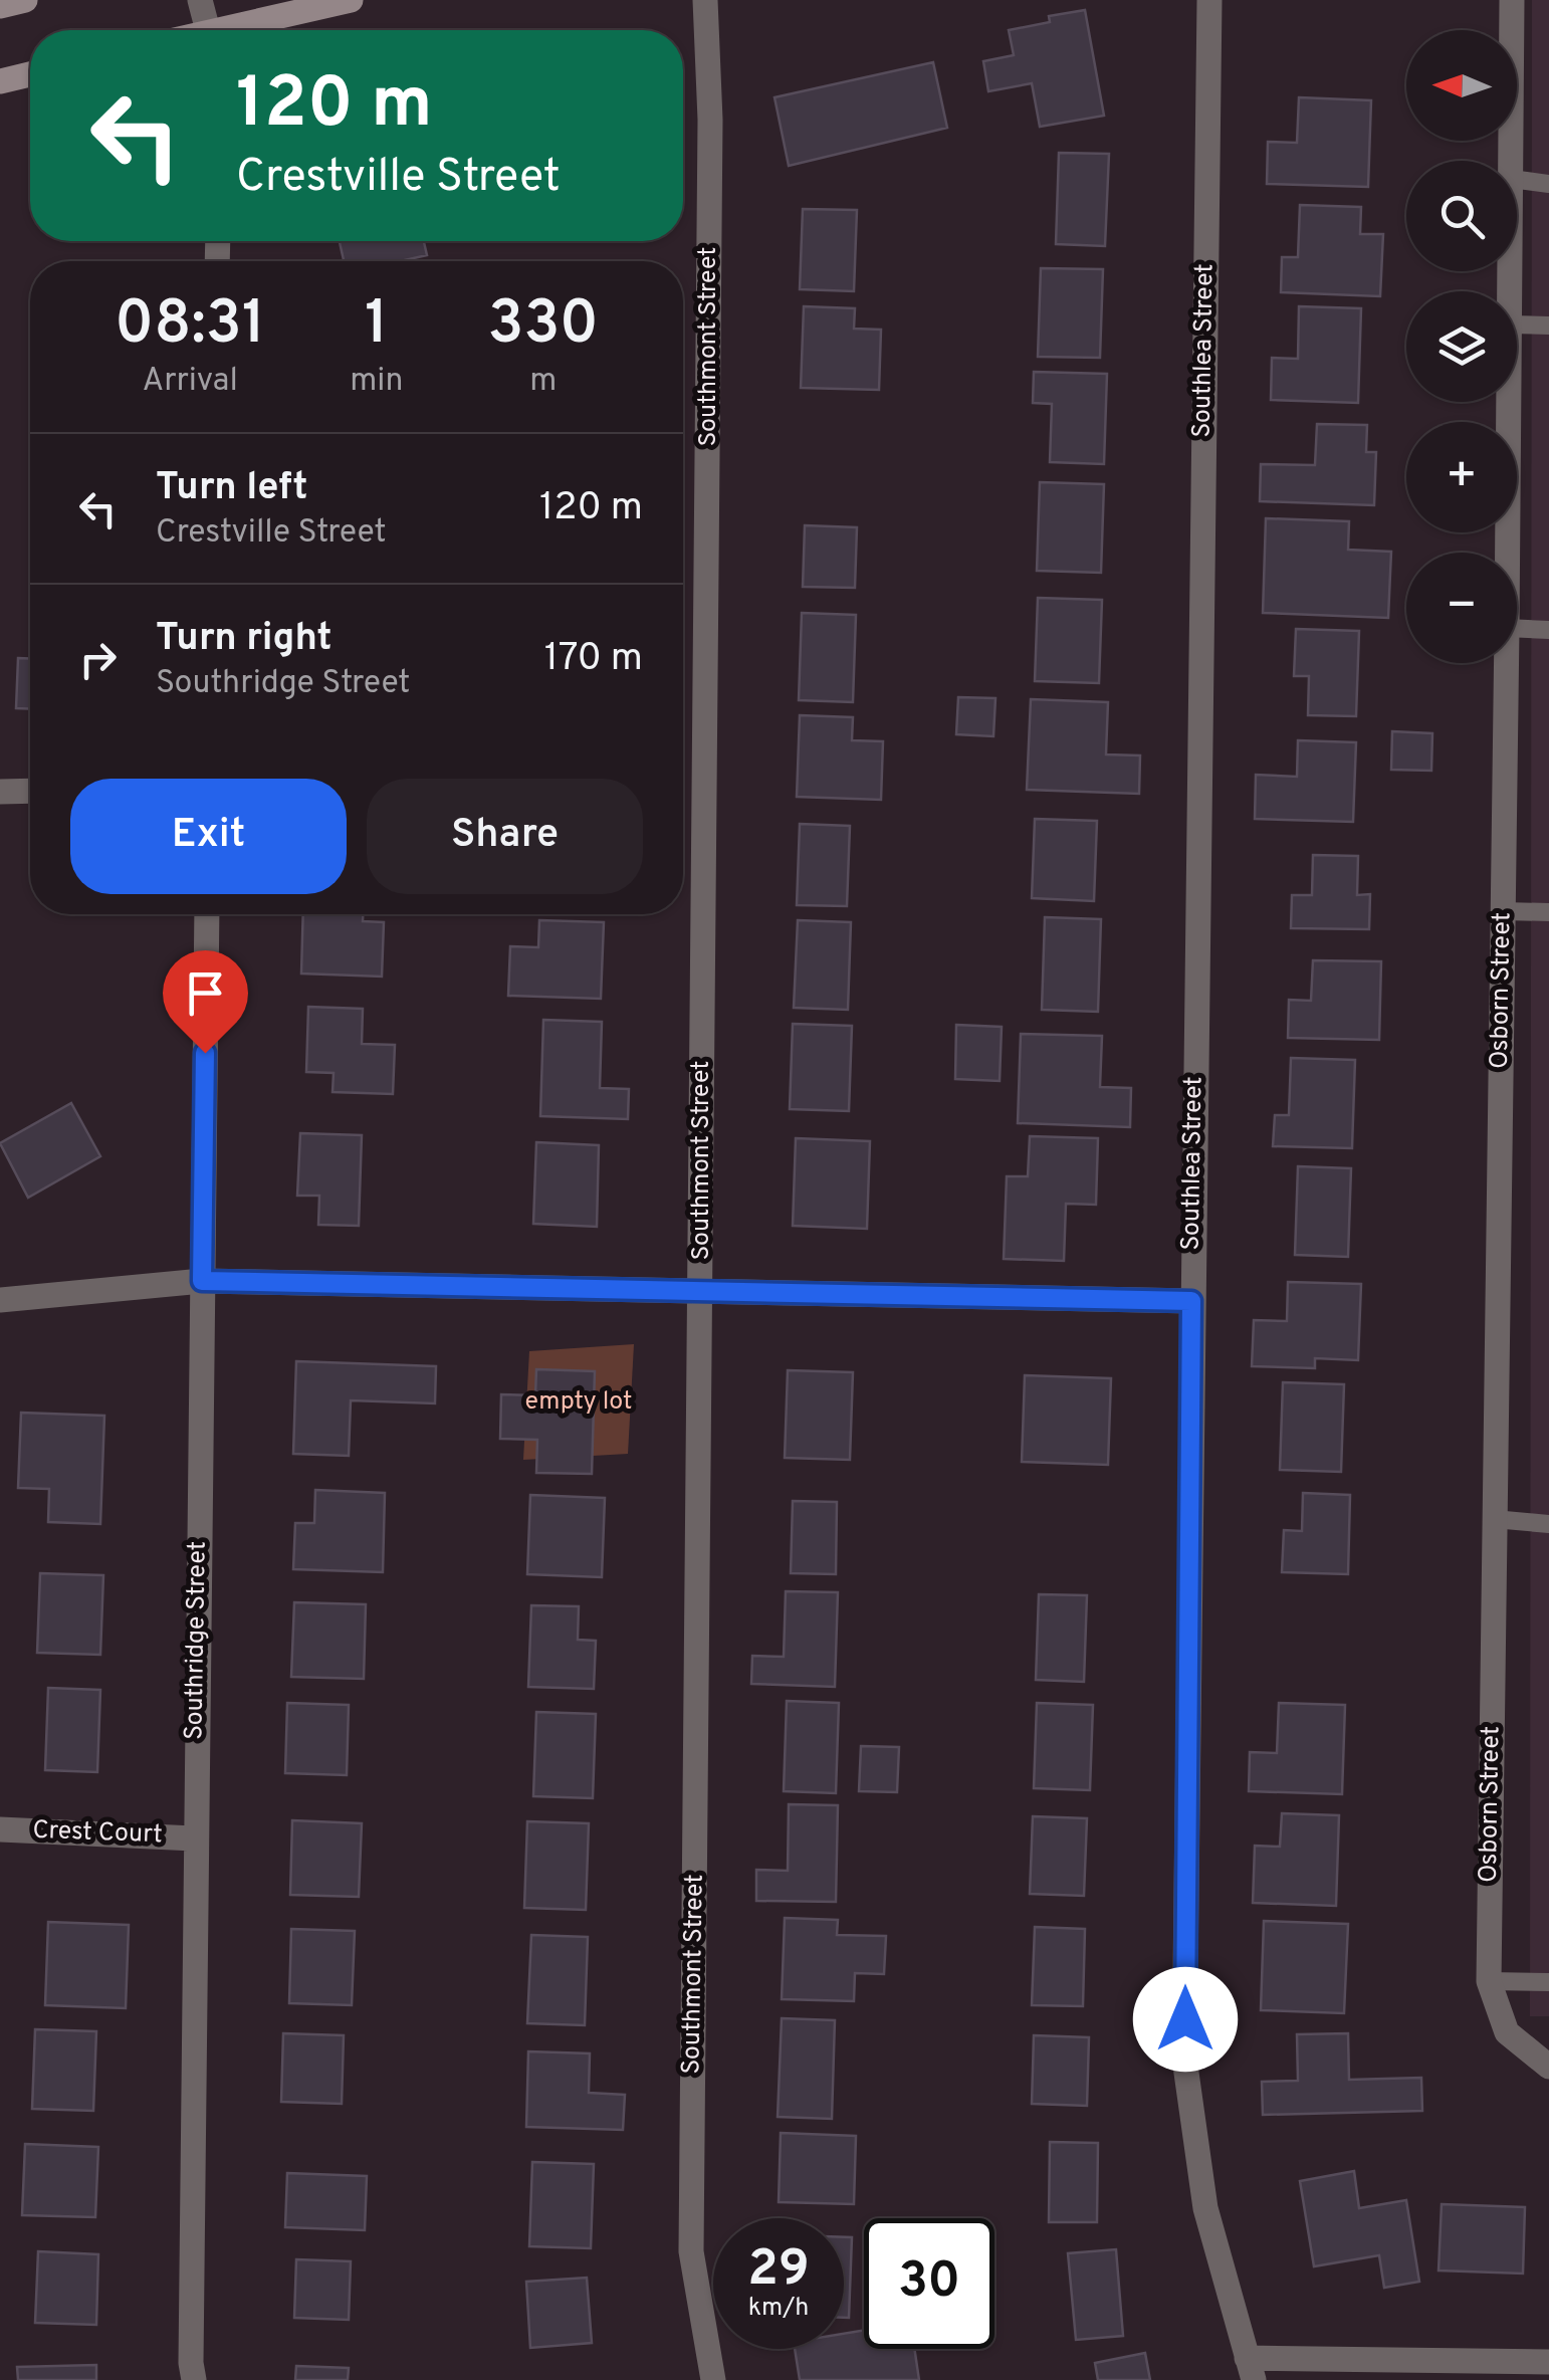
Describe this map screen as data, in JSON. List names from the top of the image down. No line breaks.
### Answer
{"streets":{"street":["Southmont Street","Southlea Street","Osborn Street","Southridge Street","Crest Court"]},"crossings":[["Southridge Street","Crest Court"]],"parks":["empty lot"],"north":"left","page":{"map_buttons":["+","−"],"turn":["120 m","Crestville Street"],"eta":["08:31","Arrival","1","min","330","m"],"list":[{"name":"Turn left","note":"Crestville Street","value":"120 m"},{"name":"Turn right","note":"Southridge Street","value":"170 m"}],"buttons":["Exit","Share"],"speed":"29 km/h","limit":"30"}}
